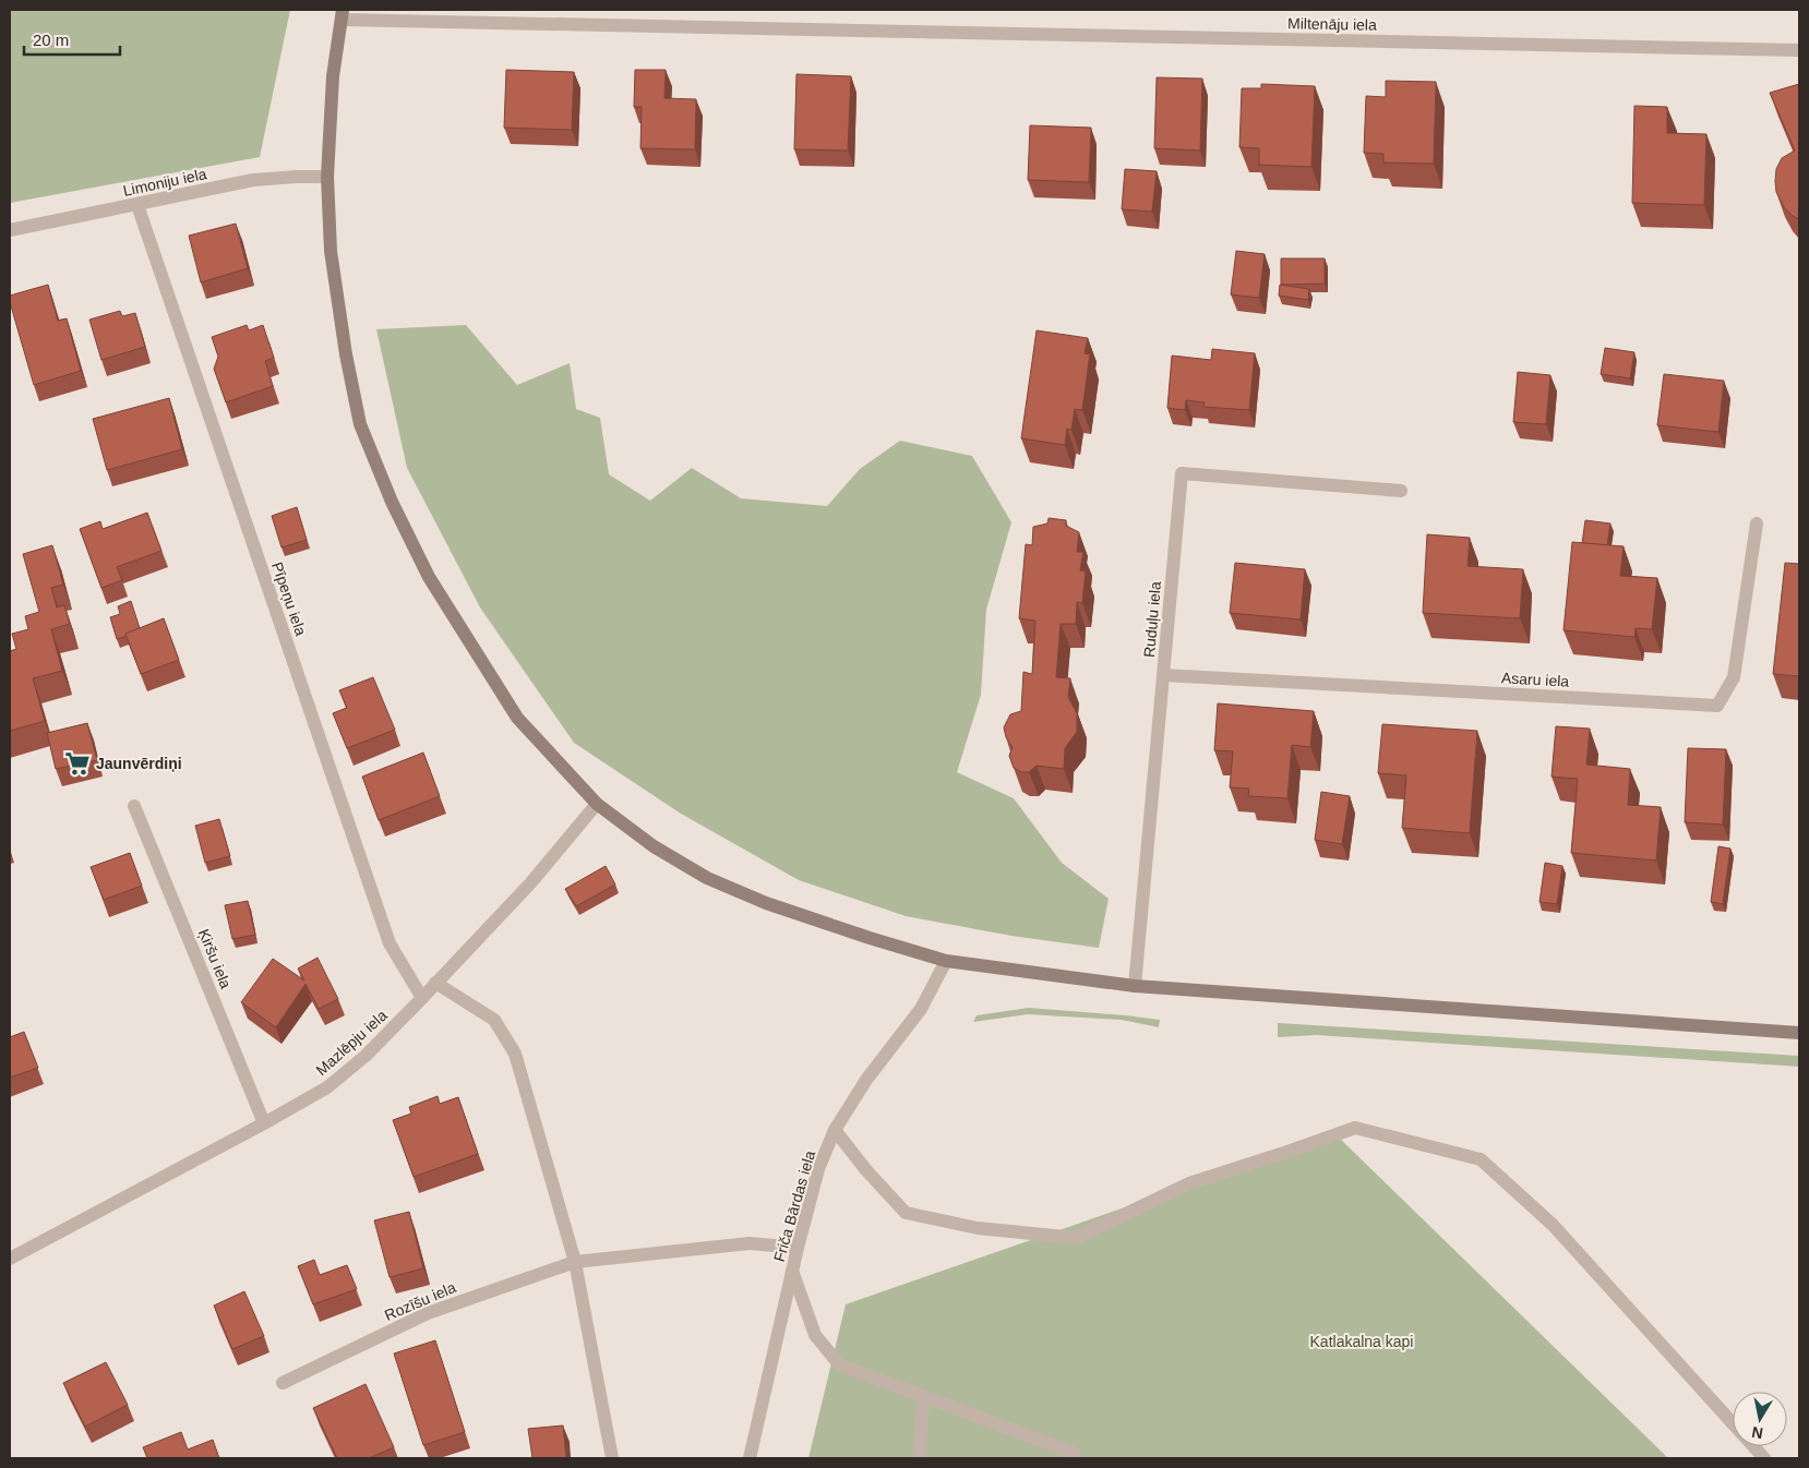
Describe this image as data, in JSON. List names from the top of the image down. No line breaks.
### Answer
{"streets":{"street":["Miltenāju iela","Limoniju iela","Pīpeņu iela","Ruduļu iela","Asaru iela","Ķiršu iela","Mazlēpju iela","Friča Bārdas iela","Rozīšu iela"]},"crossings":[["Limoniju iela","Pīpeņu iela"],["Pīpeņu iela","Mazlēpju iela"],["Ruduļu iela","Asaru iela"],["Ķiršu iela","Mazlēpju iela"],["Friča Bārdas iela","Rozīšu iela"]],"parks":["Katlakalna kapi"],"places":{"supermarket":["Jaunvērdiņi"]},"scale_bar":"20 m","north":"bottom"}
